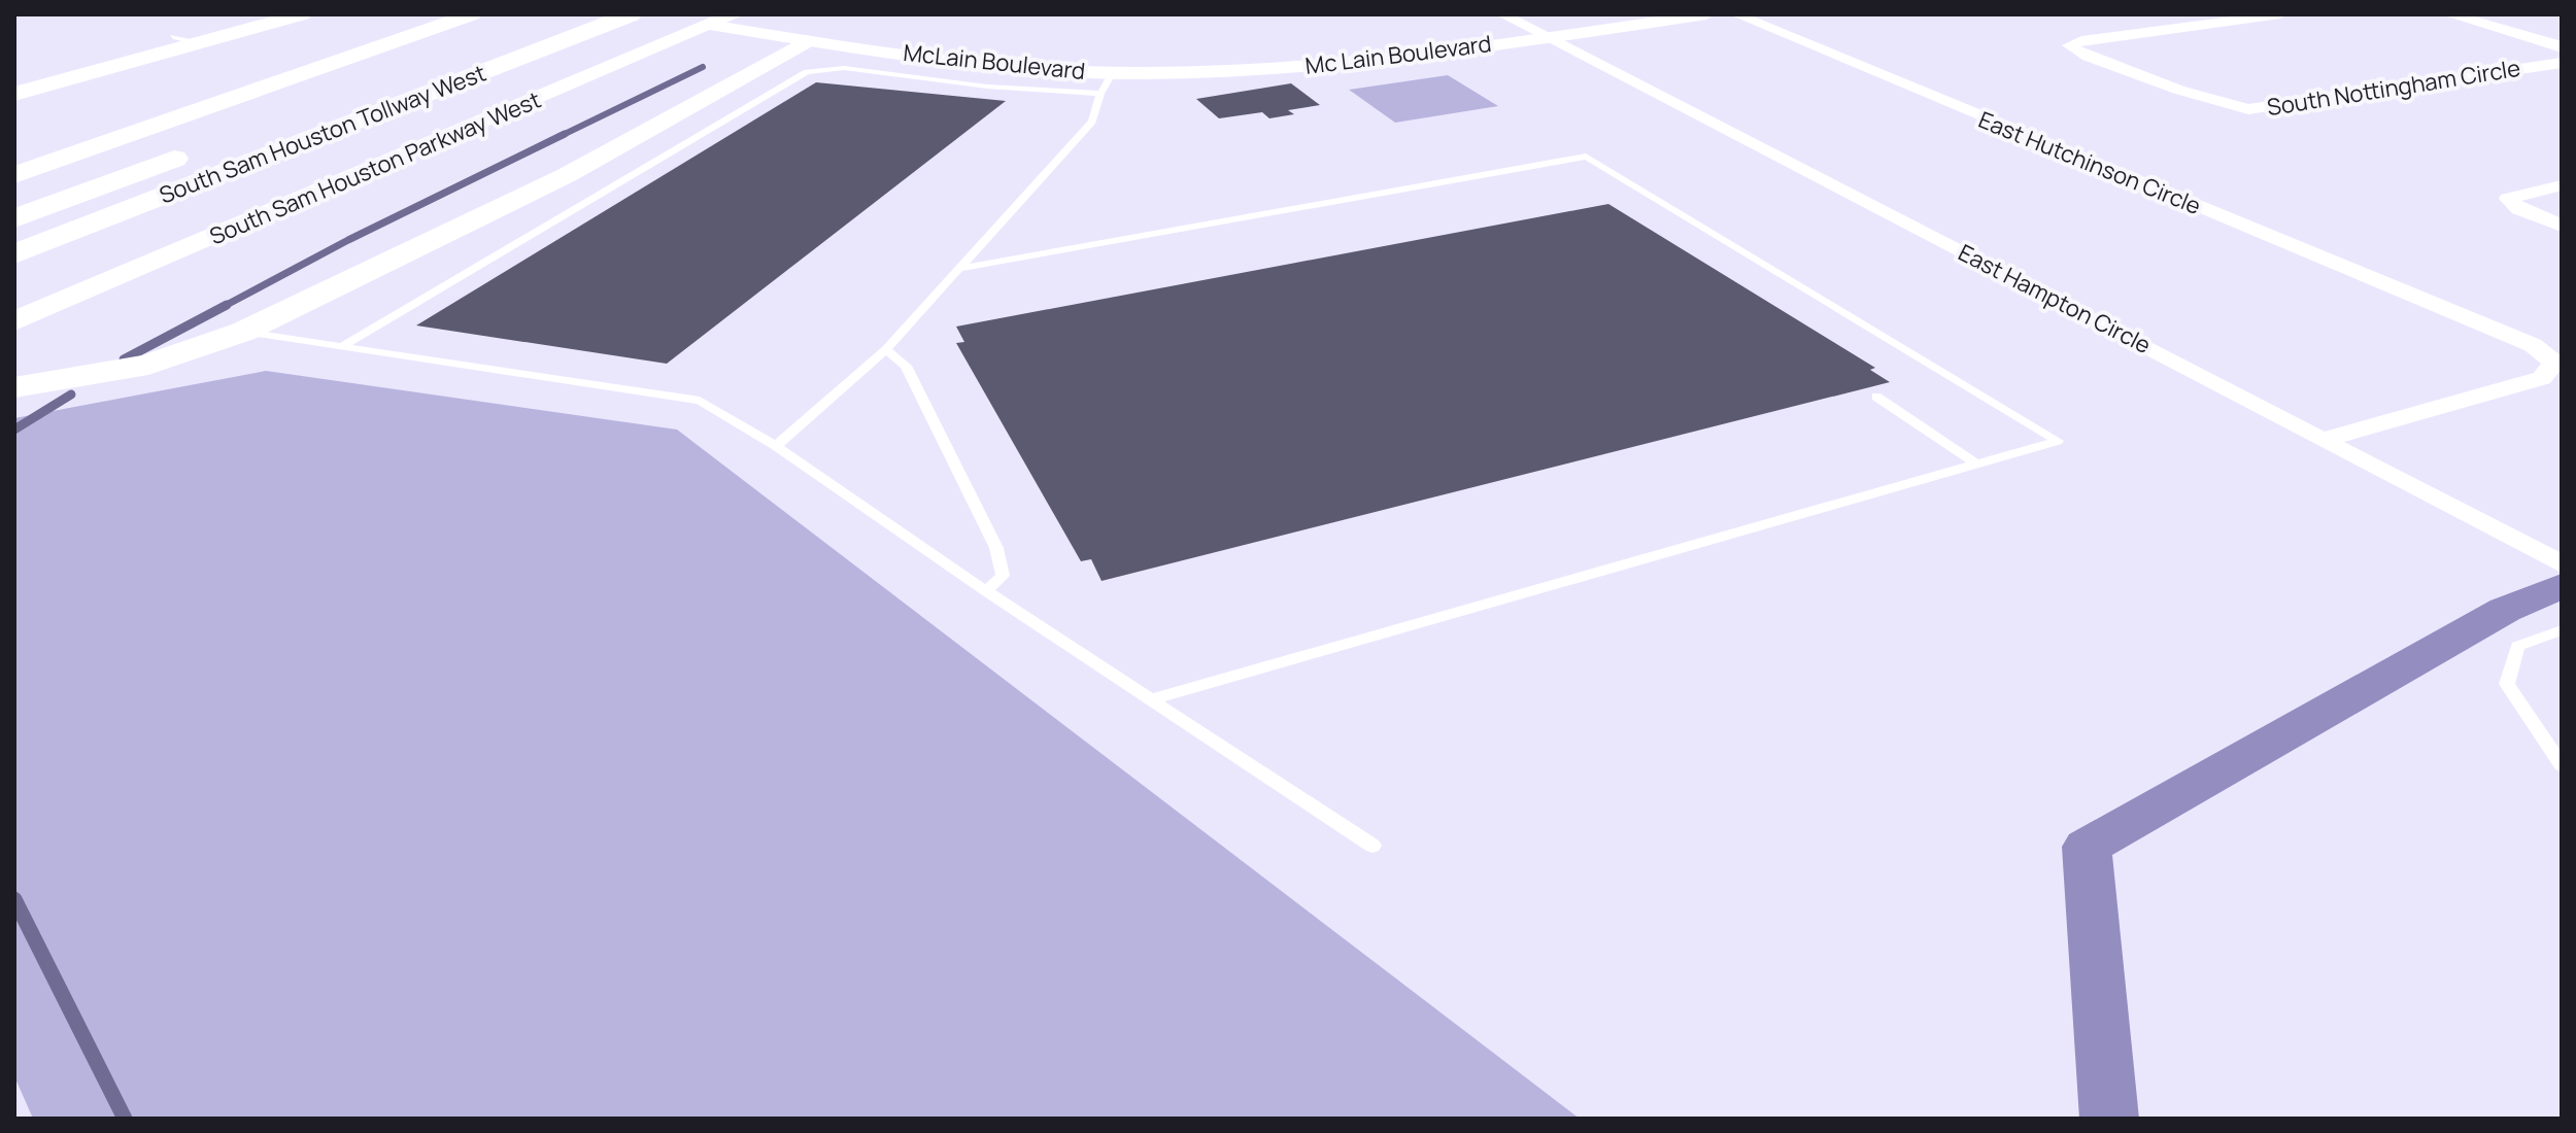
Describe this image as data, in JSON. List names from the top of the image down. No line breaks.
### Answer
{"streets":{"highway":["South Sam Houston Tollway West"],"main road":["South Sam Houston Parkway West"],"street":["Mc Lain Boulevard","McLain Boulevard","South Nottingham Circle","East Hutchinson Circle","East Hampton Circle"]},"crossings":[["Mc Lain Boulevard","McLain Boulevard"],["Mc Lain Boulevard","East Hampton Circle"],["McLain Boulevard","South Sam Houston Parkway West"],["East Hutchinson Circle","East Hampton Circle"]]}
